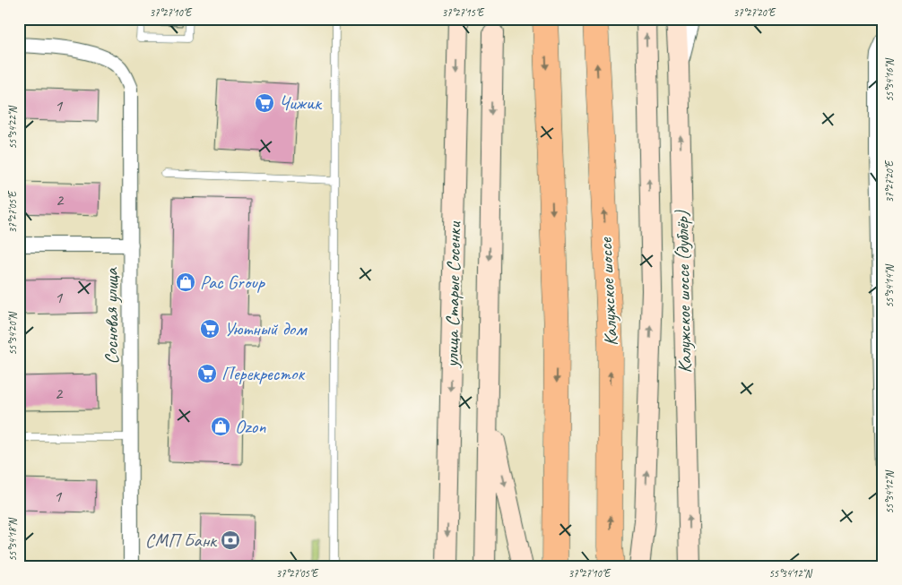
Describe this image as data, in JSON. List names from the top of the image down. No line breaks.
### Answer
{"streets":{"highway":["Калужское шоссе"],"main road":["Калужское шоссе (дублёр)","улица Старые Сосенки"],"street":["Сосновая улица"]},"places":{"supermarket":["Чижик","Уютный дом","Перекресток"],"shop":["Pac Group","Ozon"],"bank":["СМП Банк"]},"house_numbers":["1","2","1","2","1"],"coordinates":["37°27'10\"E","37°27'15\"E","37°27'20\"E","55°34'16\"N","55°34'22\"N","37°27'05\"E","55°34'14\"N","55°34'20\"N","55°34'12\"N","55°34'18\"N"]}
